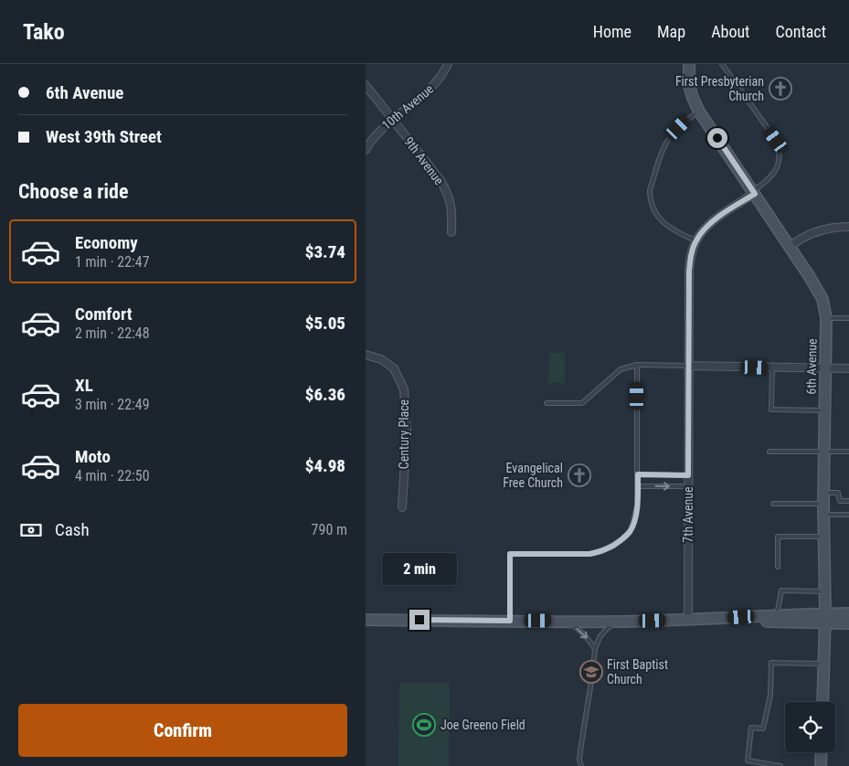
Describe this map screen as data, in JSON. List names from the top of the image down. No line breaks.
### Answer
{"streets":{"street":["10th Avenue","9th Avenue","6th Avenue","Century Place","7th Avenue"]},"crossings":[["10th Avenue","9th Avenue"],["6th Avenue","7th Avenue"]],"places":{"church":["First Presbyterian Church","Evangelical Free Church"],"school or university":["First Baptist Church"],"sports":["Joe Greeno Field"]},"page":{"header":"Tako","nav":["Home","Map","About","Contact"],"banner":["6th Avenue","West 39th Street"],"heading":"Choose a ride","list":[{"name":"Economy","note":"1 min · 22:47","value":"$3.74"},{"name":"Comfort","note":"2 min · 22:48","value":"$5.05"},{"name":"XL","note":"3 min · 22:49","value":"$6.36"},{"name":"Moto","note":"4 min · 22:50","value":"$4.98"}],"pay":["Cash","790 m"],"bubble":"2 min","buttons":"Confirm"}}
